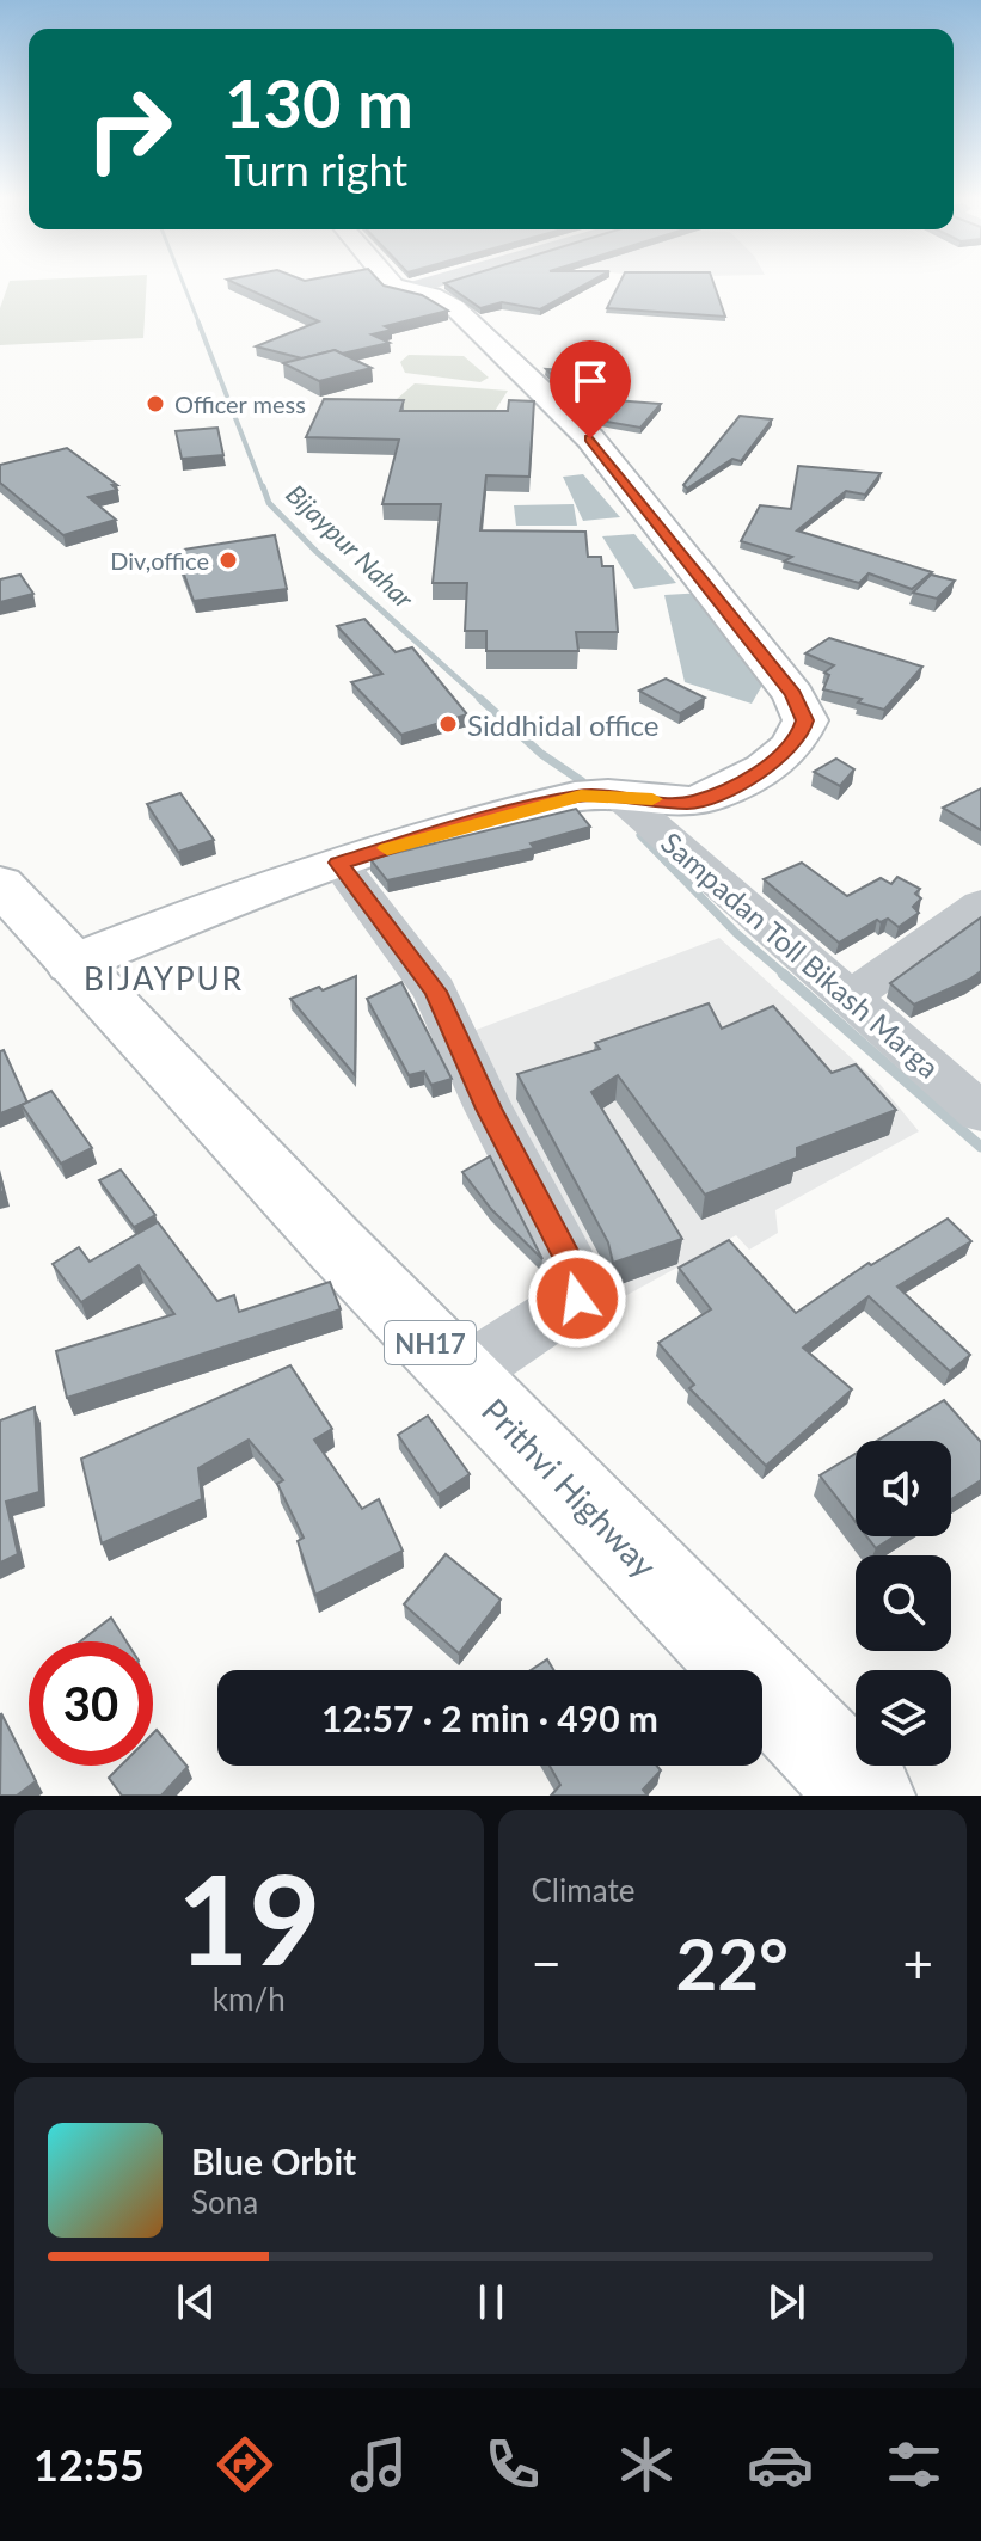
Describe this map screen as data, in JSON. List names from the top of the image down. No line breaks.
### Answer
{"streets":{"main road":["NH17","Prithvi Highway"],"street":["Sampadan Toll Bikash Marga"]},"districts":["BIJAYPUR"],"water":["Bijaypur Nahar"],"places":["Officer mess","Div,office","Siddhidal office"],"page":{"turn":["130 m","Turn right"],"limit":"30","trip":"12:57 · 2 min · 490 m","tile":[["19","km/h"],"Climate"],"heat":["−","22°","+"],"song":["Blue Orbit","Sona"],"tabs":"12:55"}}
